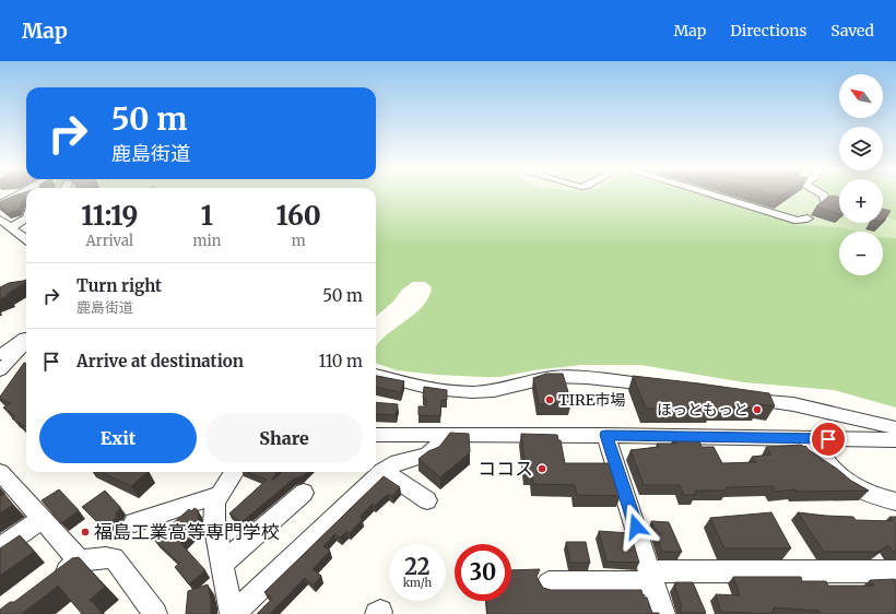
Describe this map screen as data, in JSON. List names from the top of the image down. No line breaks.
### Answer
{"places":["TIRE市場","ほっともっと","ココス","福島工業高等専門学校"],"north":"top left","page":{"header":"Map","nav":["Map","Directions","Saved"],"map_buttons":["+","−"],"turn":["50 m","鹿島街道"],"eta":["11:19","Arrival","1","min","160","m"],"list":[{"name":"Turn right","note":"鹿島街道","value":"50 m"},{"name":"Arrive at destination","value":"110 m"}],"buttons":["Exit","Share"],"speed":"22 km/h","limit":"30"}}
